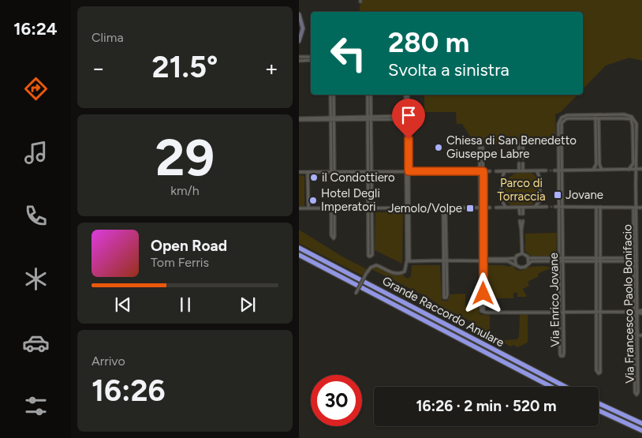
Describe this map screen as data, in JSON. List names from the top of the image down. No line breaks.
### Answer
{"streets":{"highway":["Grande Raccordo Anulare"],"street":["Via Enrico Jovane","Via Francesco Paolo Bonifacio"]},"parks":["Parco di Torraccia"],"places":{"other":["Chiesa di San Benedetto Giuseppe Labre","il Condottiero","Hotel Degli Imperatori"],"transit":["Jovane","Jemolo/Volpe"]},"page":{"tabs":"16:24","tile":["Clima",["29","km/h"],["Arrivo","16:26"]],"turn":["280 m","Svolta a sinistra"],"heat":["−","21.5°","+"],"song":["Open Road","Tom Ferris"],"limit":"30","trip":"16:26 · 2 min · 520 m"}}
